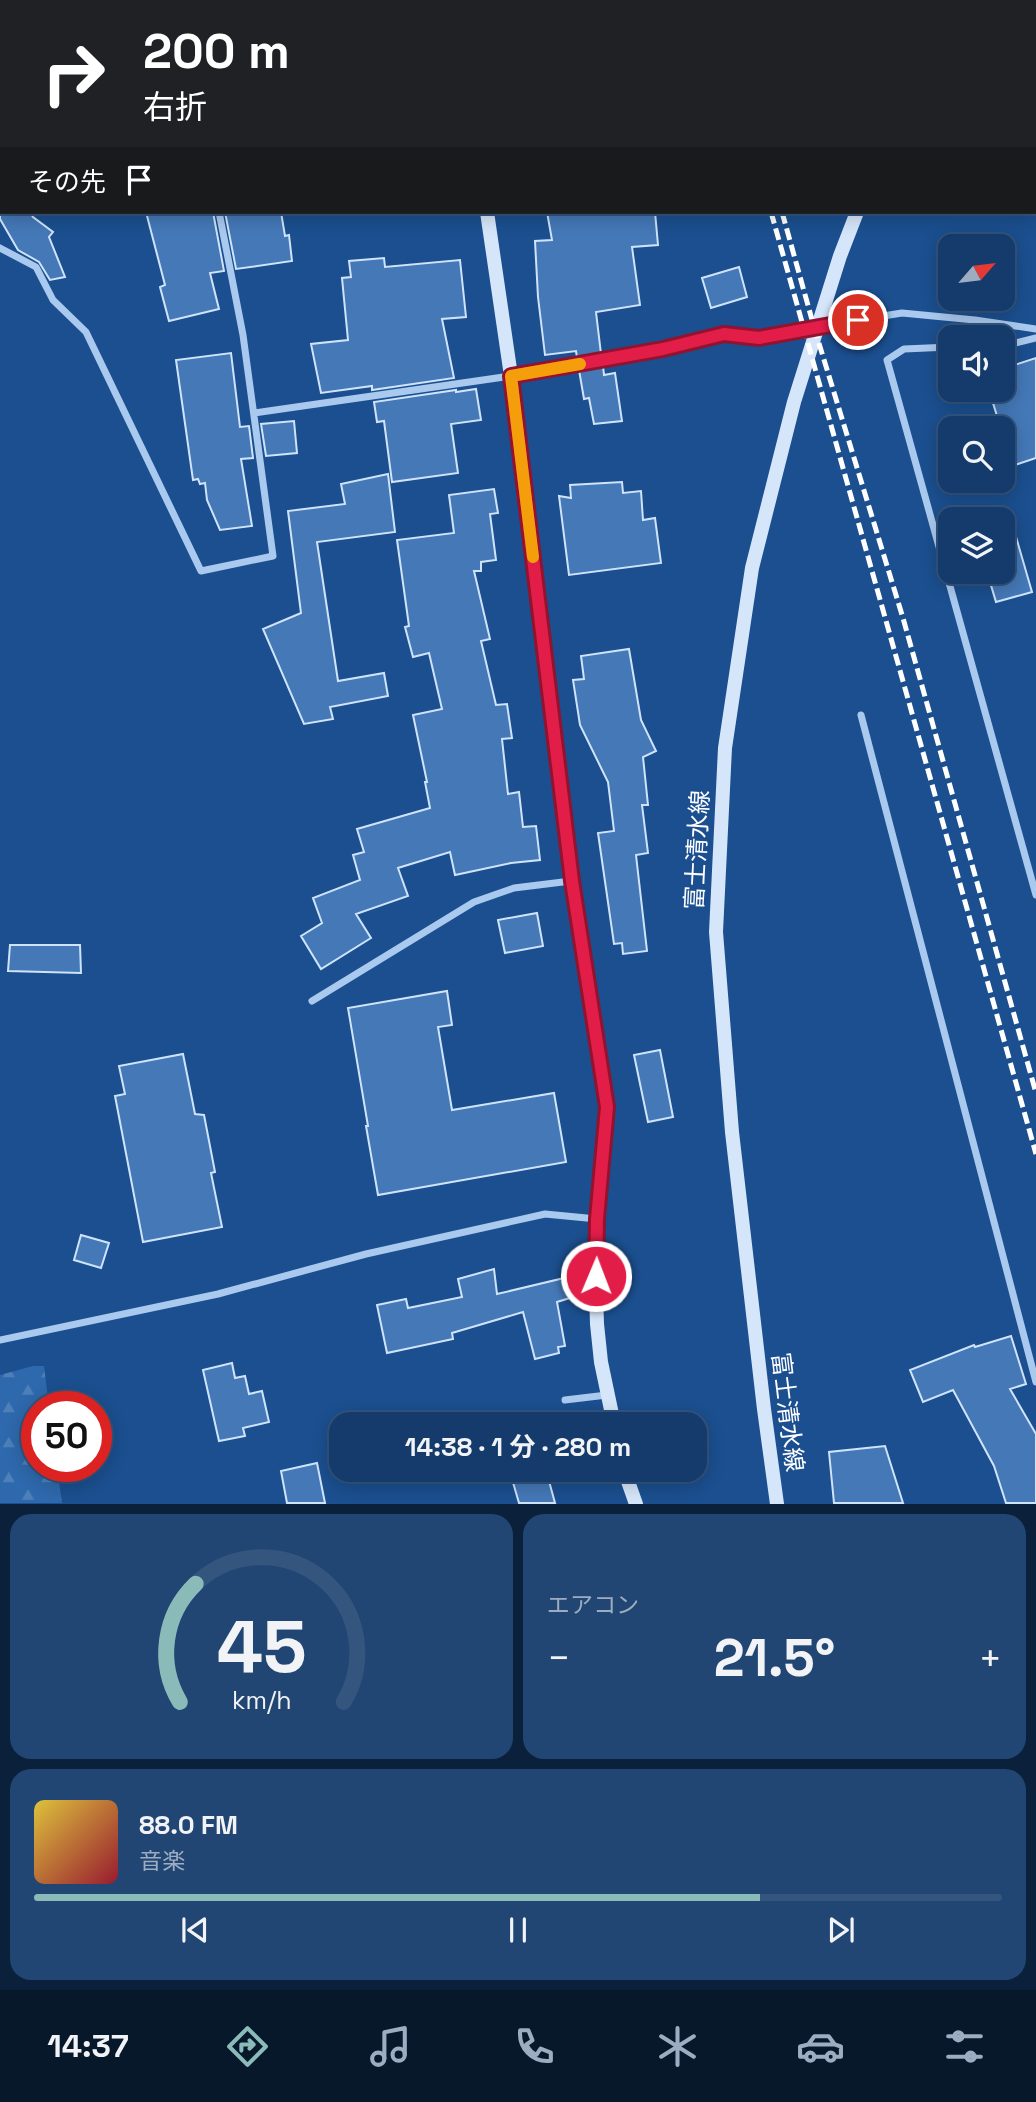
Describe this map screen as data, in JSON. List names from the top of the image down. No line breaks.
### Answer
{"streets":{"main road":["富士清水線"]},"north":"top right","page":{"turn":["200 m","右折"],"then":"その先","limit":"50","trip":"14:38 · 1 分 · 280 m","tile":"エアコン","heat":["−","21.5°","+"],"song":["88.0 FM","音楽"],"tabs":"14:37","gauge":["45","km/h"]}}
